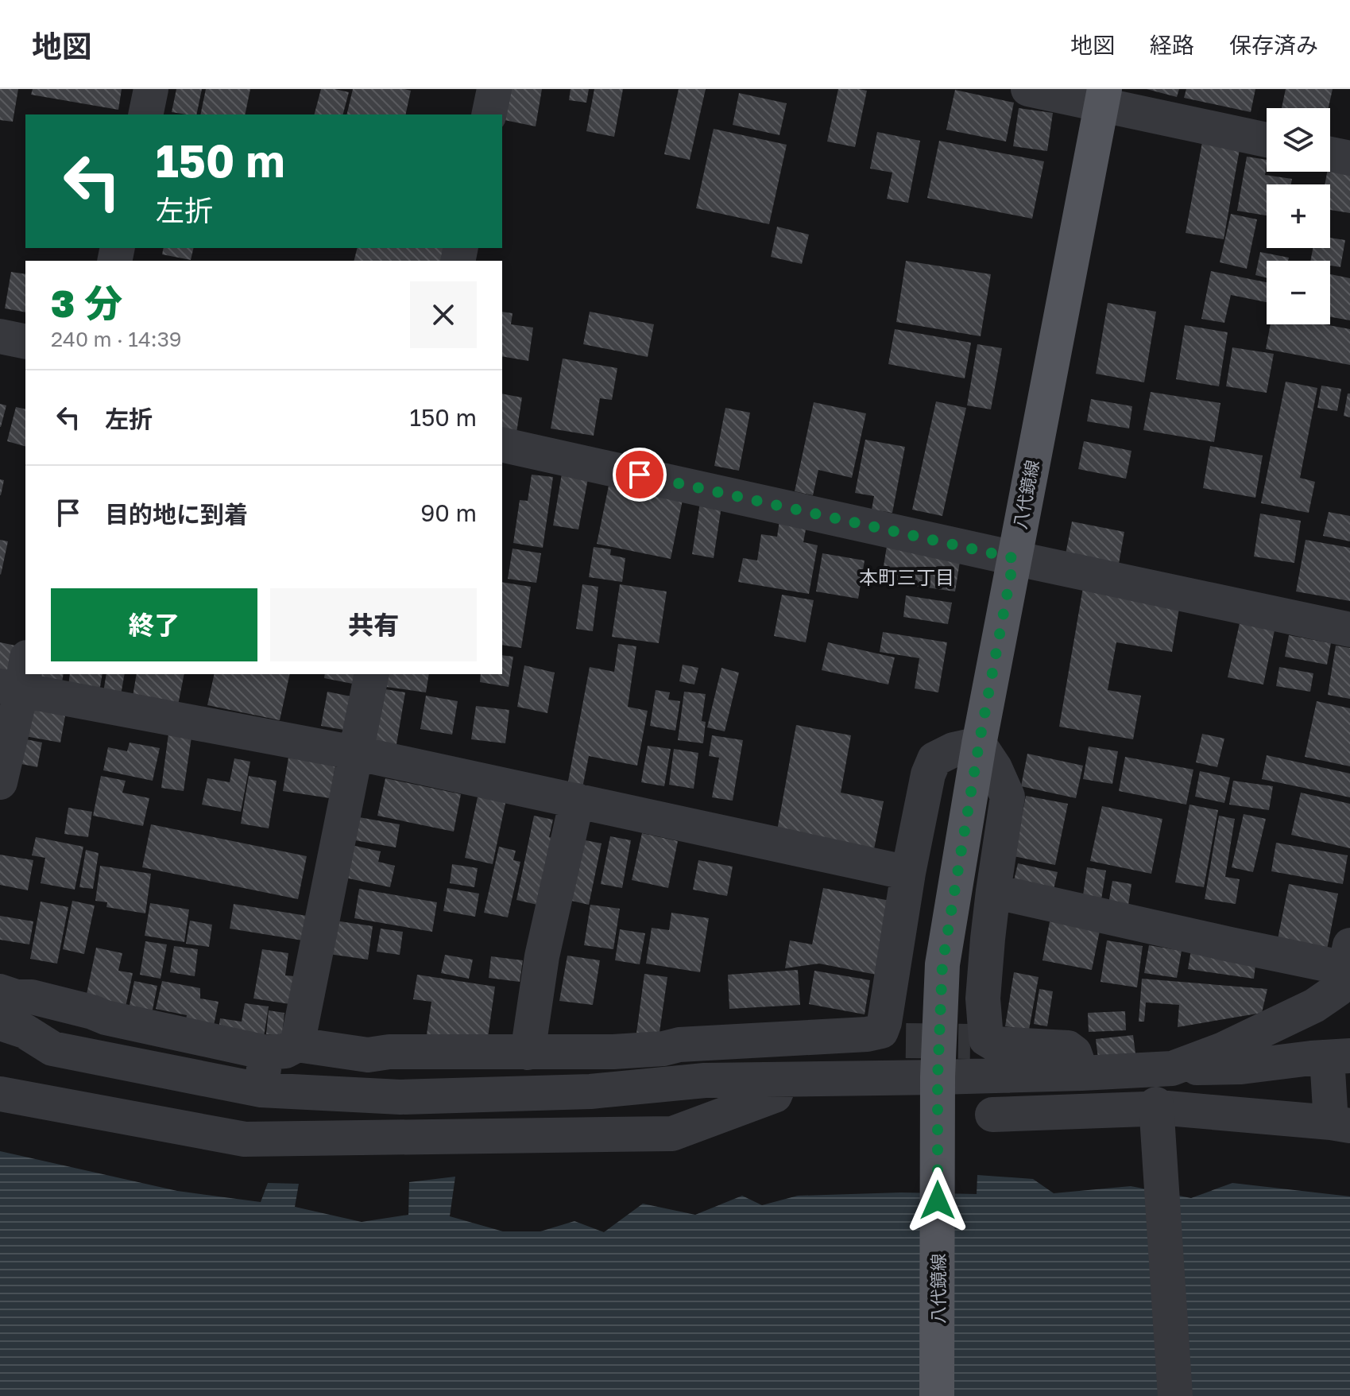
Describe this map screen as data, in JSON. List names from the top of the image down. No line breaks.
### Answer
{"streets":{"main road":["八代鏡線"]},"districts":["本町三丁目"],"page":{"header":"地図","nav":["地図","経路","保存済み"],"map_buttons":["+","−"],"turn":["150 m","左折"],"heading":["3 分","240 m · 14:39"],"list":[{"name":"左折","value":"150 m"},{"name":"目的地に到着","value":"90 m"}],"buttons":["終了","共有"]}}
